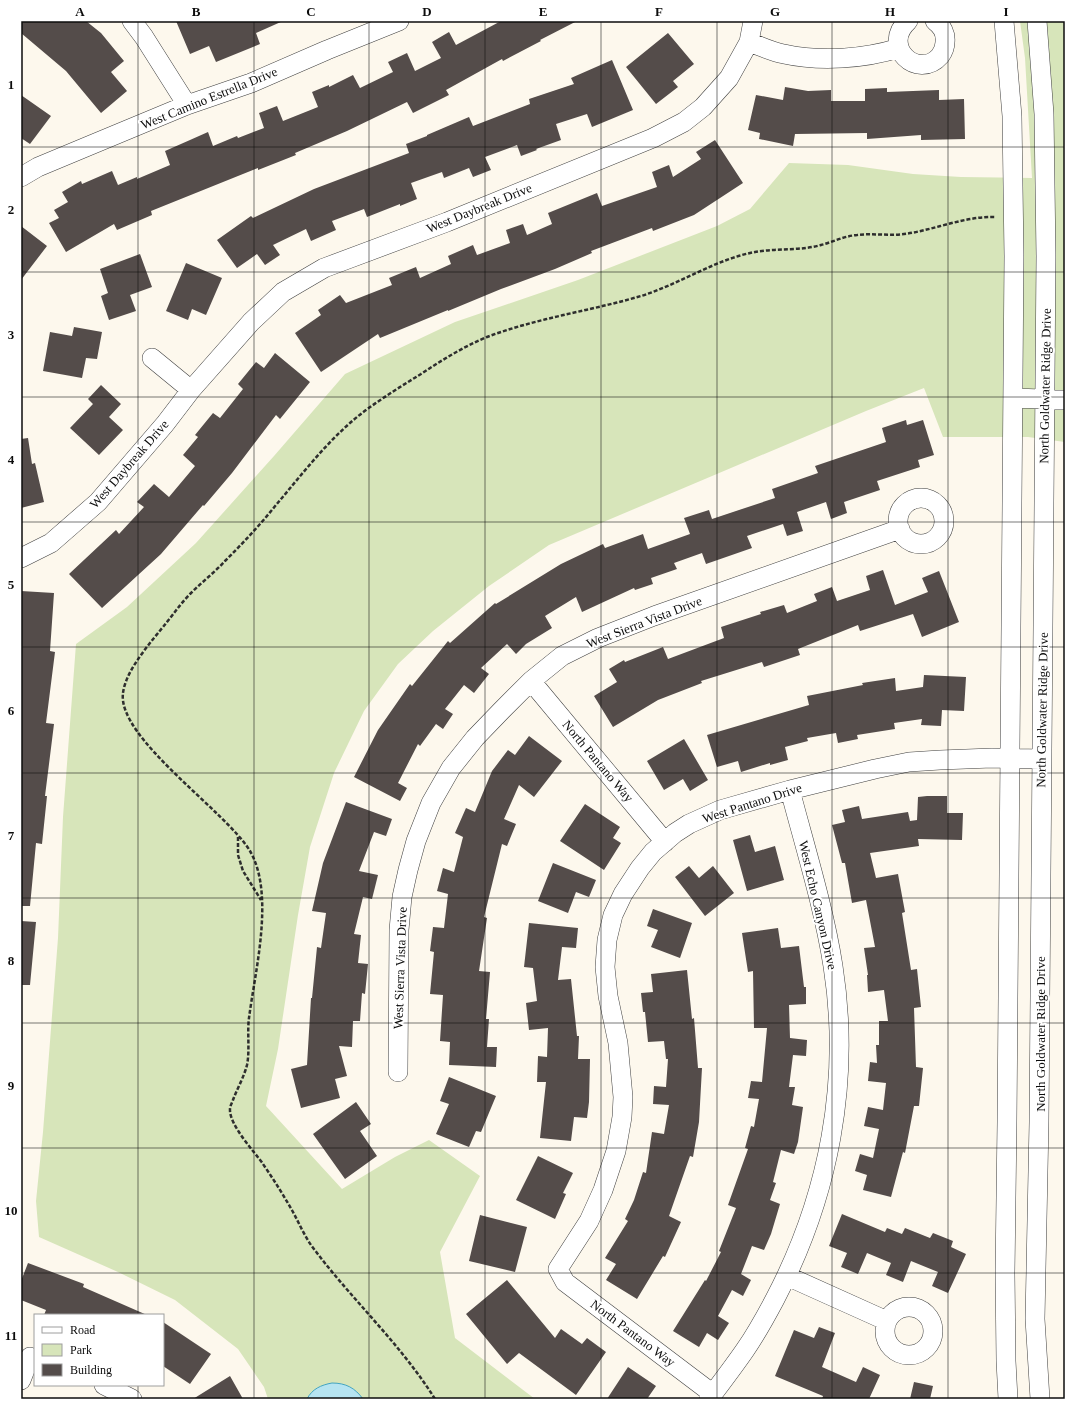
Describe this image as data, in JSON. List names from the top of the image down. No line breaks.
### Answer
{"streets":{"street":["West Camino Estrella Drive","West Daybreak Drive","North Goldwater Ridge Drive","West Sierra Vista Drive","North Pantano Way","West Pantano Drive","West Echo Canyon Drive"]},"crossings":[["North Goldwater Ridge Drive","West Pantano Drive"],["West Sierra Vista Drive","North Pantano Way"],["North Pantano Way","West Pantano Drive"],["North Pantano Way","West Echo Canyon Drive"],["West Pantano Drive","West Echo Canyon Drive"]],"legend":["Road","Park","Building"],"grid":{"columns":["A","B","C","D","E","F","G","H","I"],"rows":["1","2","3","4","5","6","7","8","9","10","11"]}}
